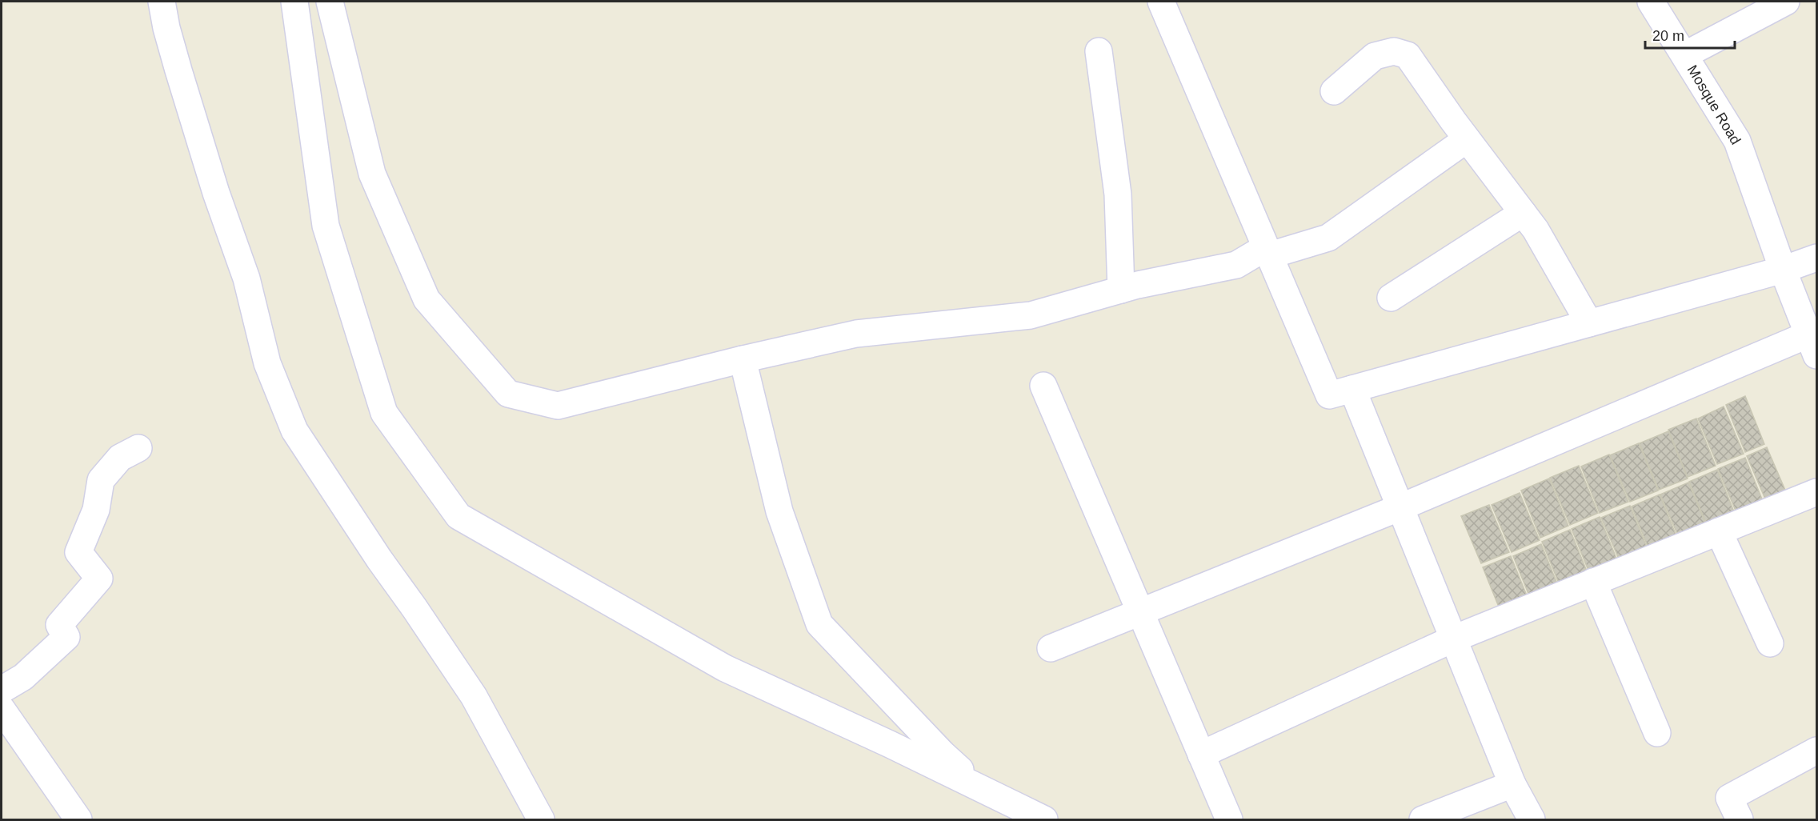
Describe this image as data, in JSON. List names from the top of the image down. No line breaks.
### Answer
{"streets":{"street":["Mosque Road"]},"scale_bar":"20 m"}
